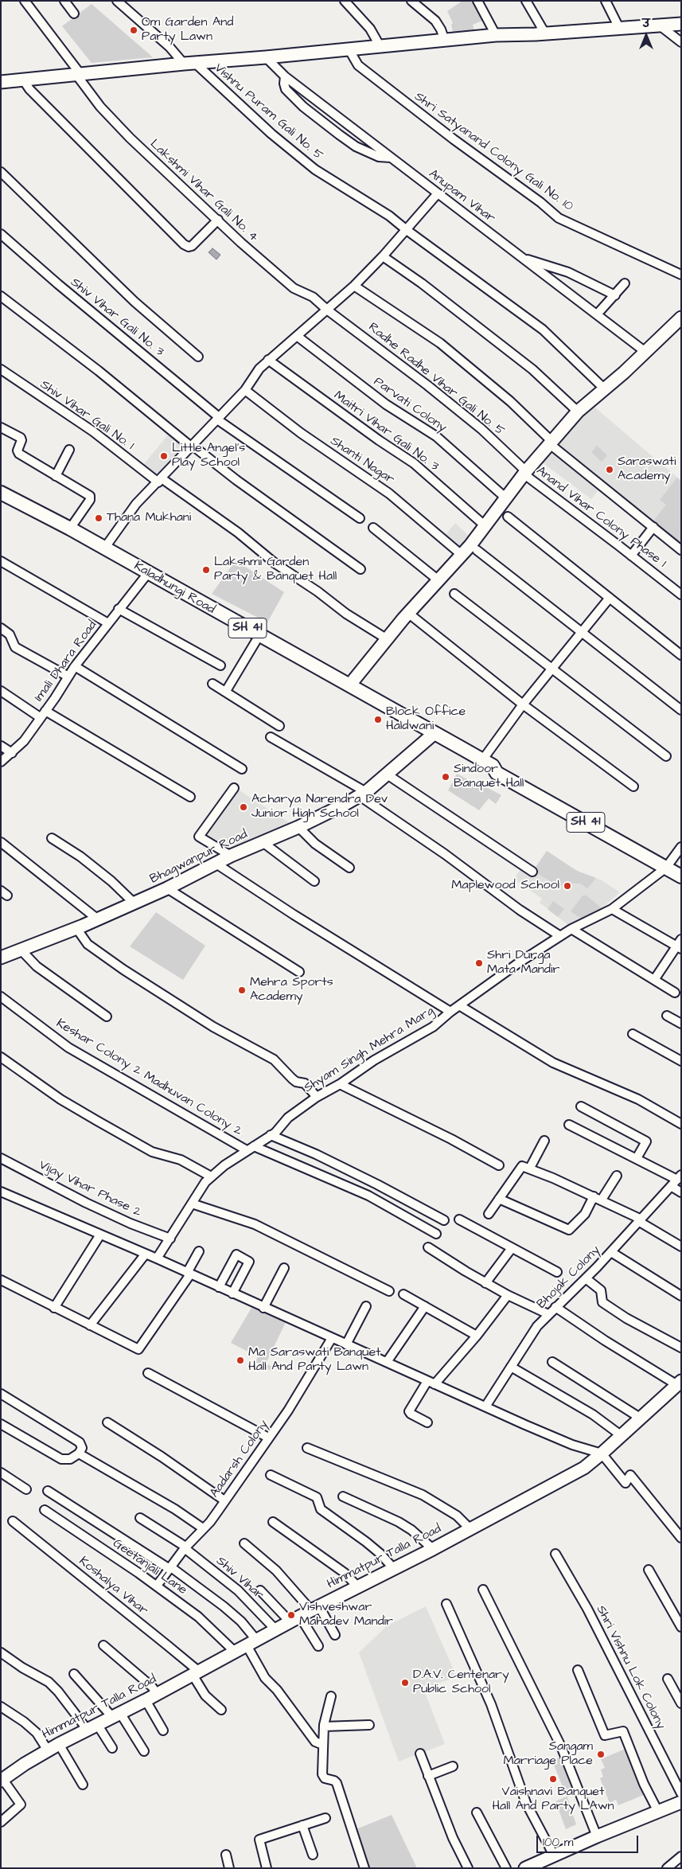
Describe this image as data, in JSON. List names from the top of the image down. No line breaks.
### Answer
{"streets":{"main road":["Kaladhungi Road","SH 41"],"street":["Vishnu Puram Gali No. 5","Shri Satyanand Colony Gali No. 10","Lakshmi Vihar Gali No. 4","Anupam Vihar","Shiv Vihar Gali No. 3","Radhe Radhe Vihar Gali No. 5","Parvati Colony","Shiv Vihar Gali No. 1","Maitri Vihar Gali No. 3","Shanti Nagar","Anand Vihar Colony Phase 1","Imali Dhara Road","Bhagwanpur Road","Shyam Singh Mehra Marg","Keshar Colony 2 Madhuvan Colony 2","Vijay Vihar Phase 2","Bhojak Colony","Aadarsh Colony","Himmatpur Talla Road","Geetanjali Lane","Shiv Vihar","Koshalya Vihar","Shri Vishnu Lok Colony"]},"crossings":[["Lakshmi Vihar Gali No. 4","Radhe Radhe Vihar Gali No. 5"],["Radhe Radhe Vihar Gali No. 5","Anand Vihar Colony Phase 1"],["Kaladhungi Road","Imali Dhara Road"],["Kaladhungi Road","Bhagwanpur Road"],["Kaladhungi Road","Shyam Singh Mehra Marg"],["Shyam Singh Mehra Marg","Keshar Colony 2 Madhuvan Colony 2"],["Shyam Singh Mehra Marg","Vijay Vihar Phase 2"],["Aadarsh Colony","Geetanjali Lane"],["Aadarsh Colony","Shiv Vihar"],["Himmatpur Talla Road","Geetanjali Lane"],["Himmatpur Talla Road","Shiv Vihar"],["Himmatpur Talla Road","Koshalya Vihar"]],"places":["Om Garden And Party Lawn","Little Angel's Play School","Saraswati Academy","Thana Mukhani","Lakshmi Garden Party & Banquet Hall","Block Office Haldwani","Sindoor Banquet Hall","Acharya Narendra Dev Junior High School","Maplewood School","Shri Durga Mata Mandir","Mehra Sports Academy","Ma Saraswati Banquet Hall And Party Lawn","Vishveshwar Mahadev Mandir","D.A.V. Centenary Public School","Sangam Marriage Place","Vaishnavi Banquet Hall And Party LAwn"],"scale_bar":"100 m","north":"top"}
